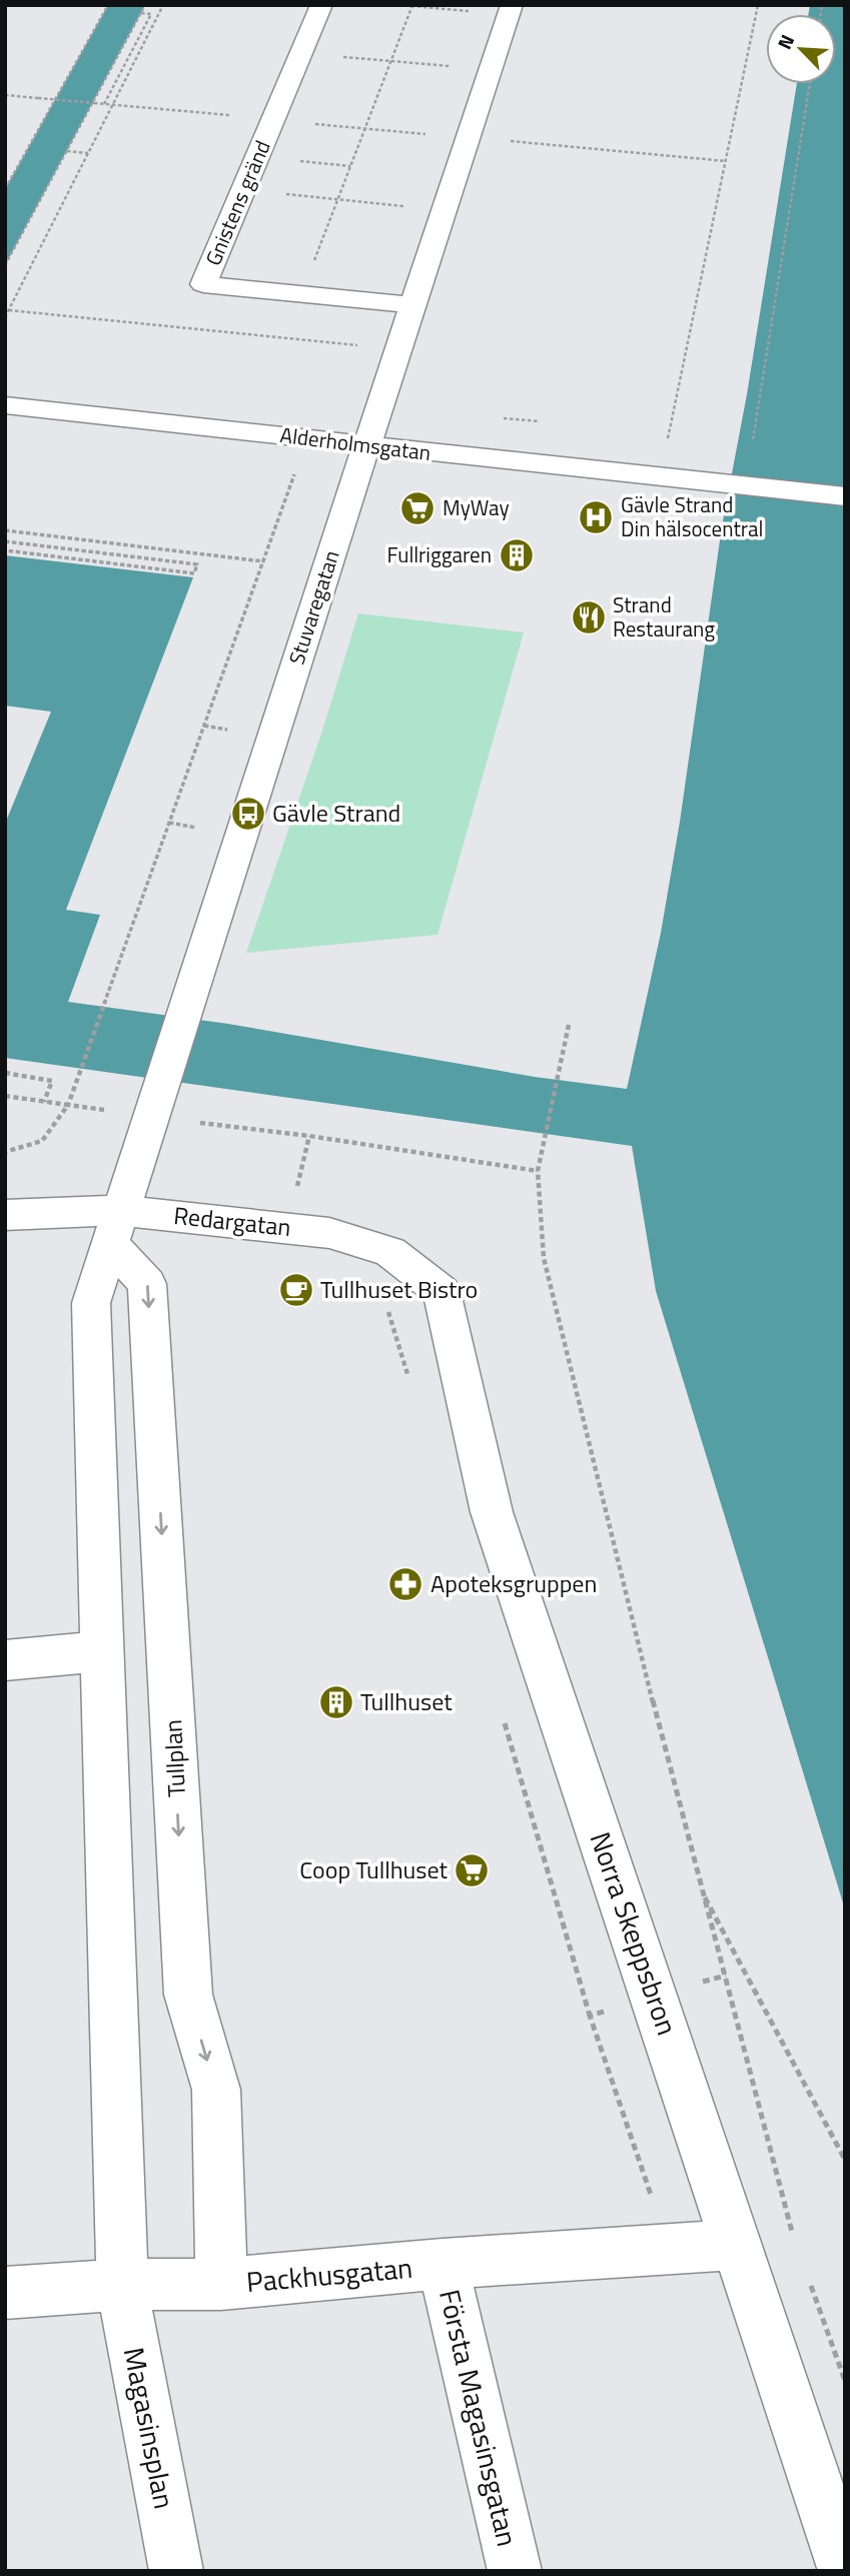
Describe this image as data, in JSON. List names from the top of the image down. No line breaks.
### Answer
{"streets":{"street":["Gnistens gränd","Alderholmsgatan","Stuvaregatan","Redargatan","Tullplan","Norra Skeppsbron","Packhusgatan","Första Magasinsgatan","Magasinsplan"]},"crossings":[["Gnistens gränd","Stuvaregatan"],["Alderholmsgatan","Stuvaregatan"],["Stuvaregatan","Redargatan"],["Stuvaregatan","Tullplan"],["Stuvaregatan","Magasinsplan"],["Redargatan","Tullplan"],["Redargatan","Norra Skeppsbron"],["Tullplan","Packhusgatan"],["Norra Skeppsbron","Packhusgatan"],["Packhusgatan","Första Magasinsgatan"],["Packhusgatan","Magasinsplan"]],"one_way":["Tullplan"],"places":{"supermarket":["MyWay","Coop Tullhuset"],"hospital":["Gävle Strand Din hälsocentral"],"building":["Fullriggaren","Tullhuset"],"restaurant":["Strand Restaurang"],"bus stop":["Gävle Strand"],"cafe":["Tullhuset Bistro"],"pharmacy":["Apoteksgruppen"]},"north":"top left"}
